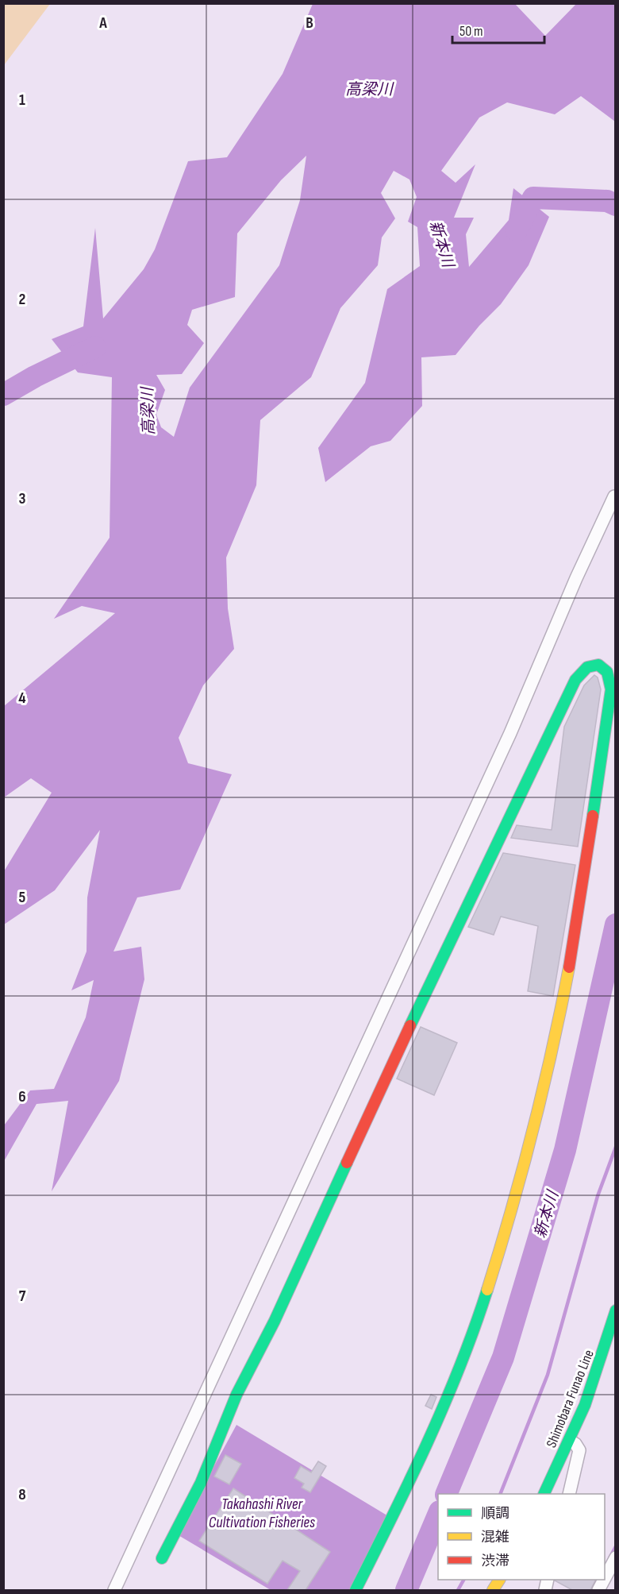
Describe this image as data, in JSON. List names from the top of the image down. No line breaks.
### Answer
{"streets":{"street":["Shimobara Funao Line"]},"water":["高梁川","新本川","Takahashi River Cultivation Fisheries"],"legend":["順調","混雑","渋滞"],"scale_bar":"50 m","grid":{"columns":["A","B"],"rows":["1","2","3","4","5","6","7","8"]}}
